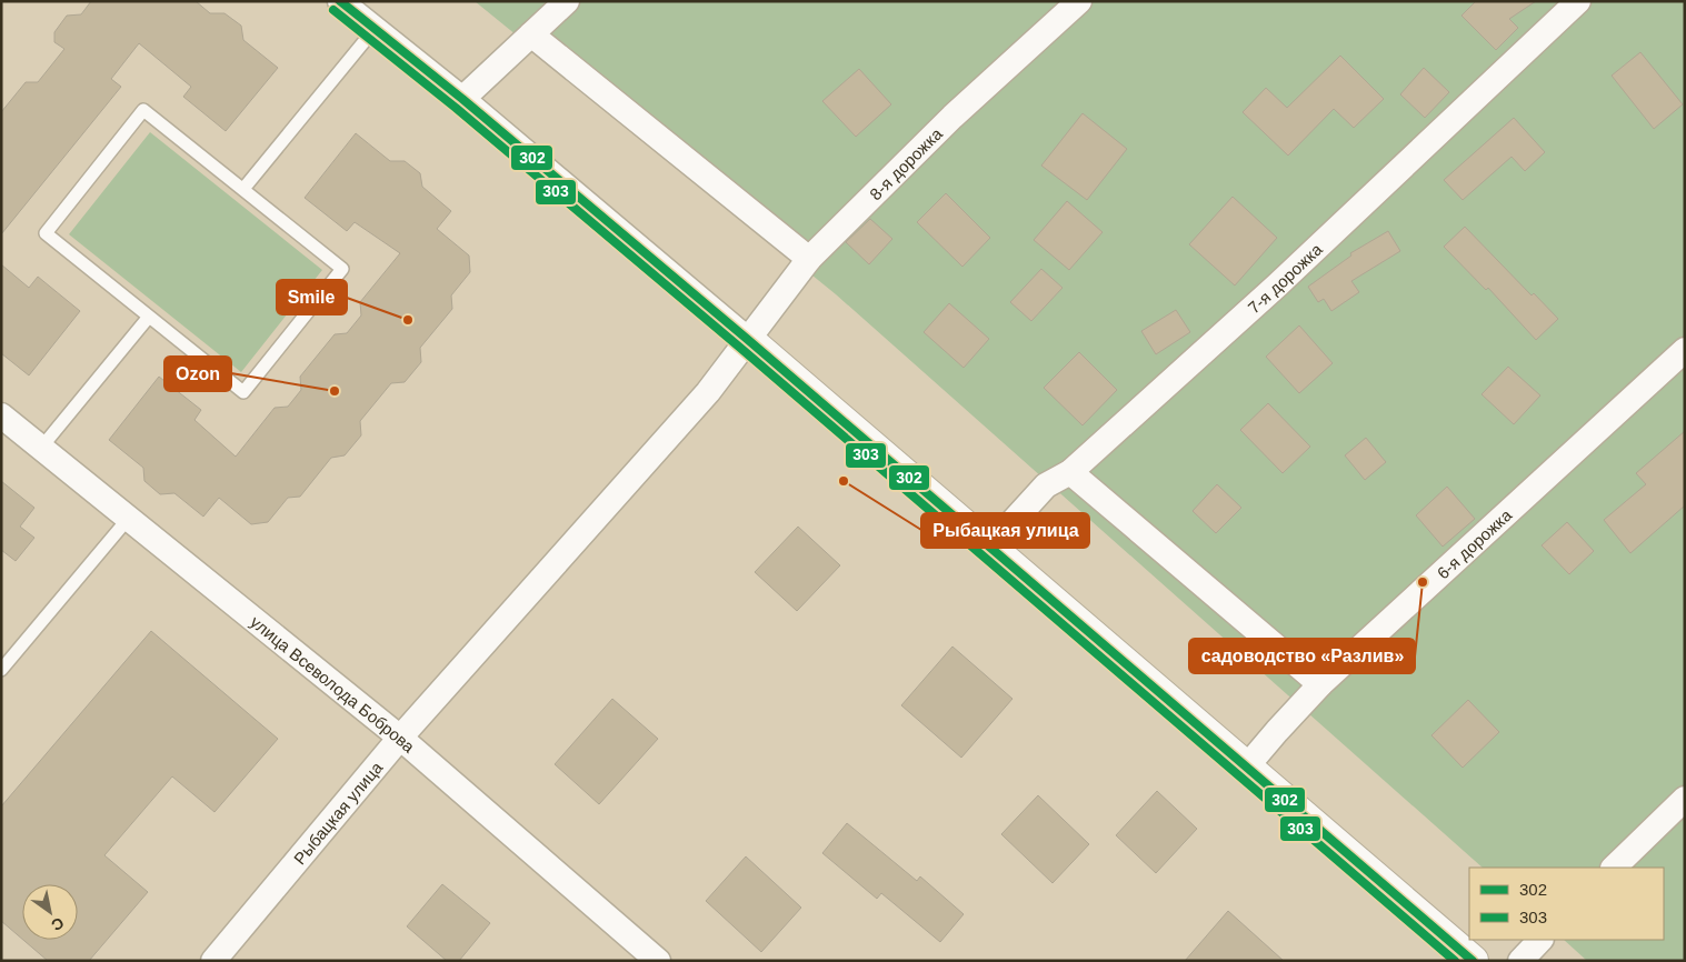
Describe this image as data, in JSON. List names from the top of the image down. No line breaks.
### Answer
{"streets":{"street":["8-я дорожка","7-я дорожка","6-я дорожка","улица Всеволода Боброва","Рыбацкая улица"]},"crossings":[["8-я дорожка","Рыбацкая улица"],["улица Всеволода Боброва","Рыбацкая улица"]],"places":["Smile","Ozon","Рыбацкая улица","садоводство «Разлив»"],"lines":["transit line 302","transit line 303"],"legend":["302","303"],"north":"bottom right"}
